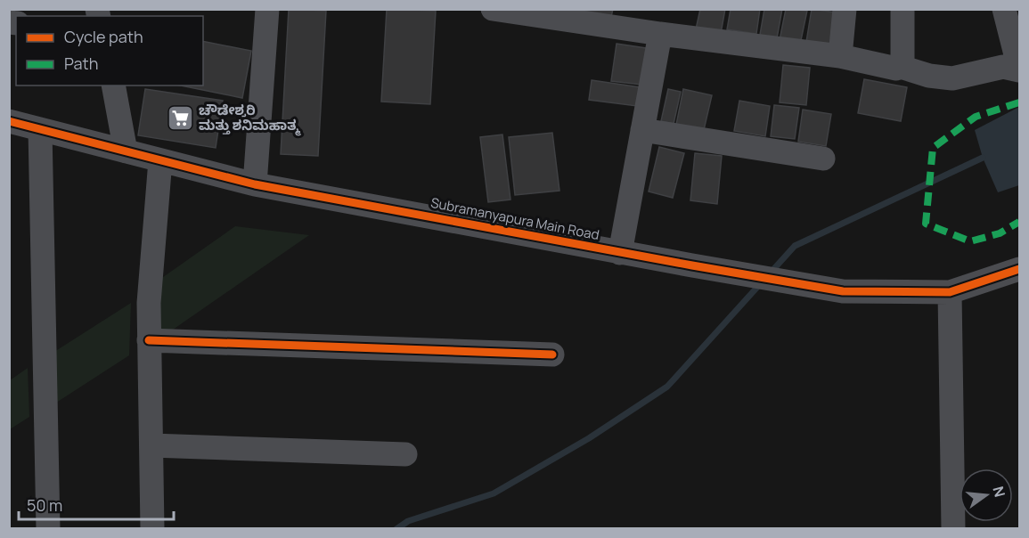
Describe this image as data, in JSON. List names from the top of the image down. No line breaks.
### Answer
{"streets":{"street":["Subramanyapura Main Road"]},"places":{"supermarket":["ಚೌಡೇಶ್ವರಿ ಮತ್ತು ಶನಿಮಹಾತ್ಮ"]},"legend":["Cycle path","Path"],"scale_bar":"50 m","north":"right"}
